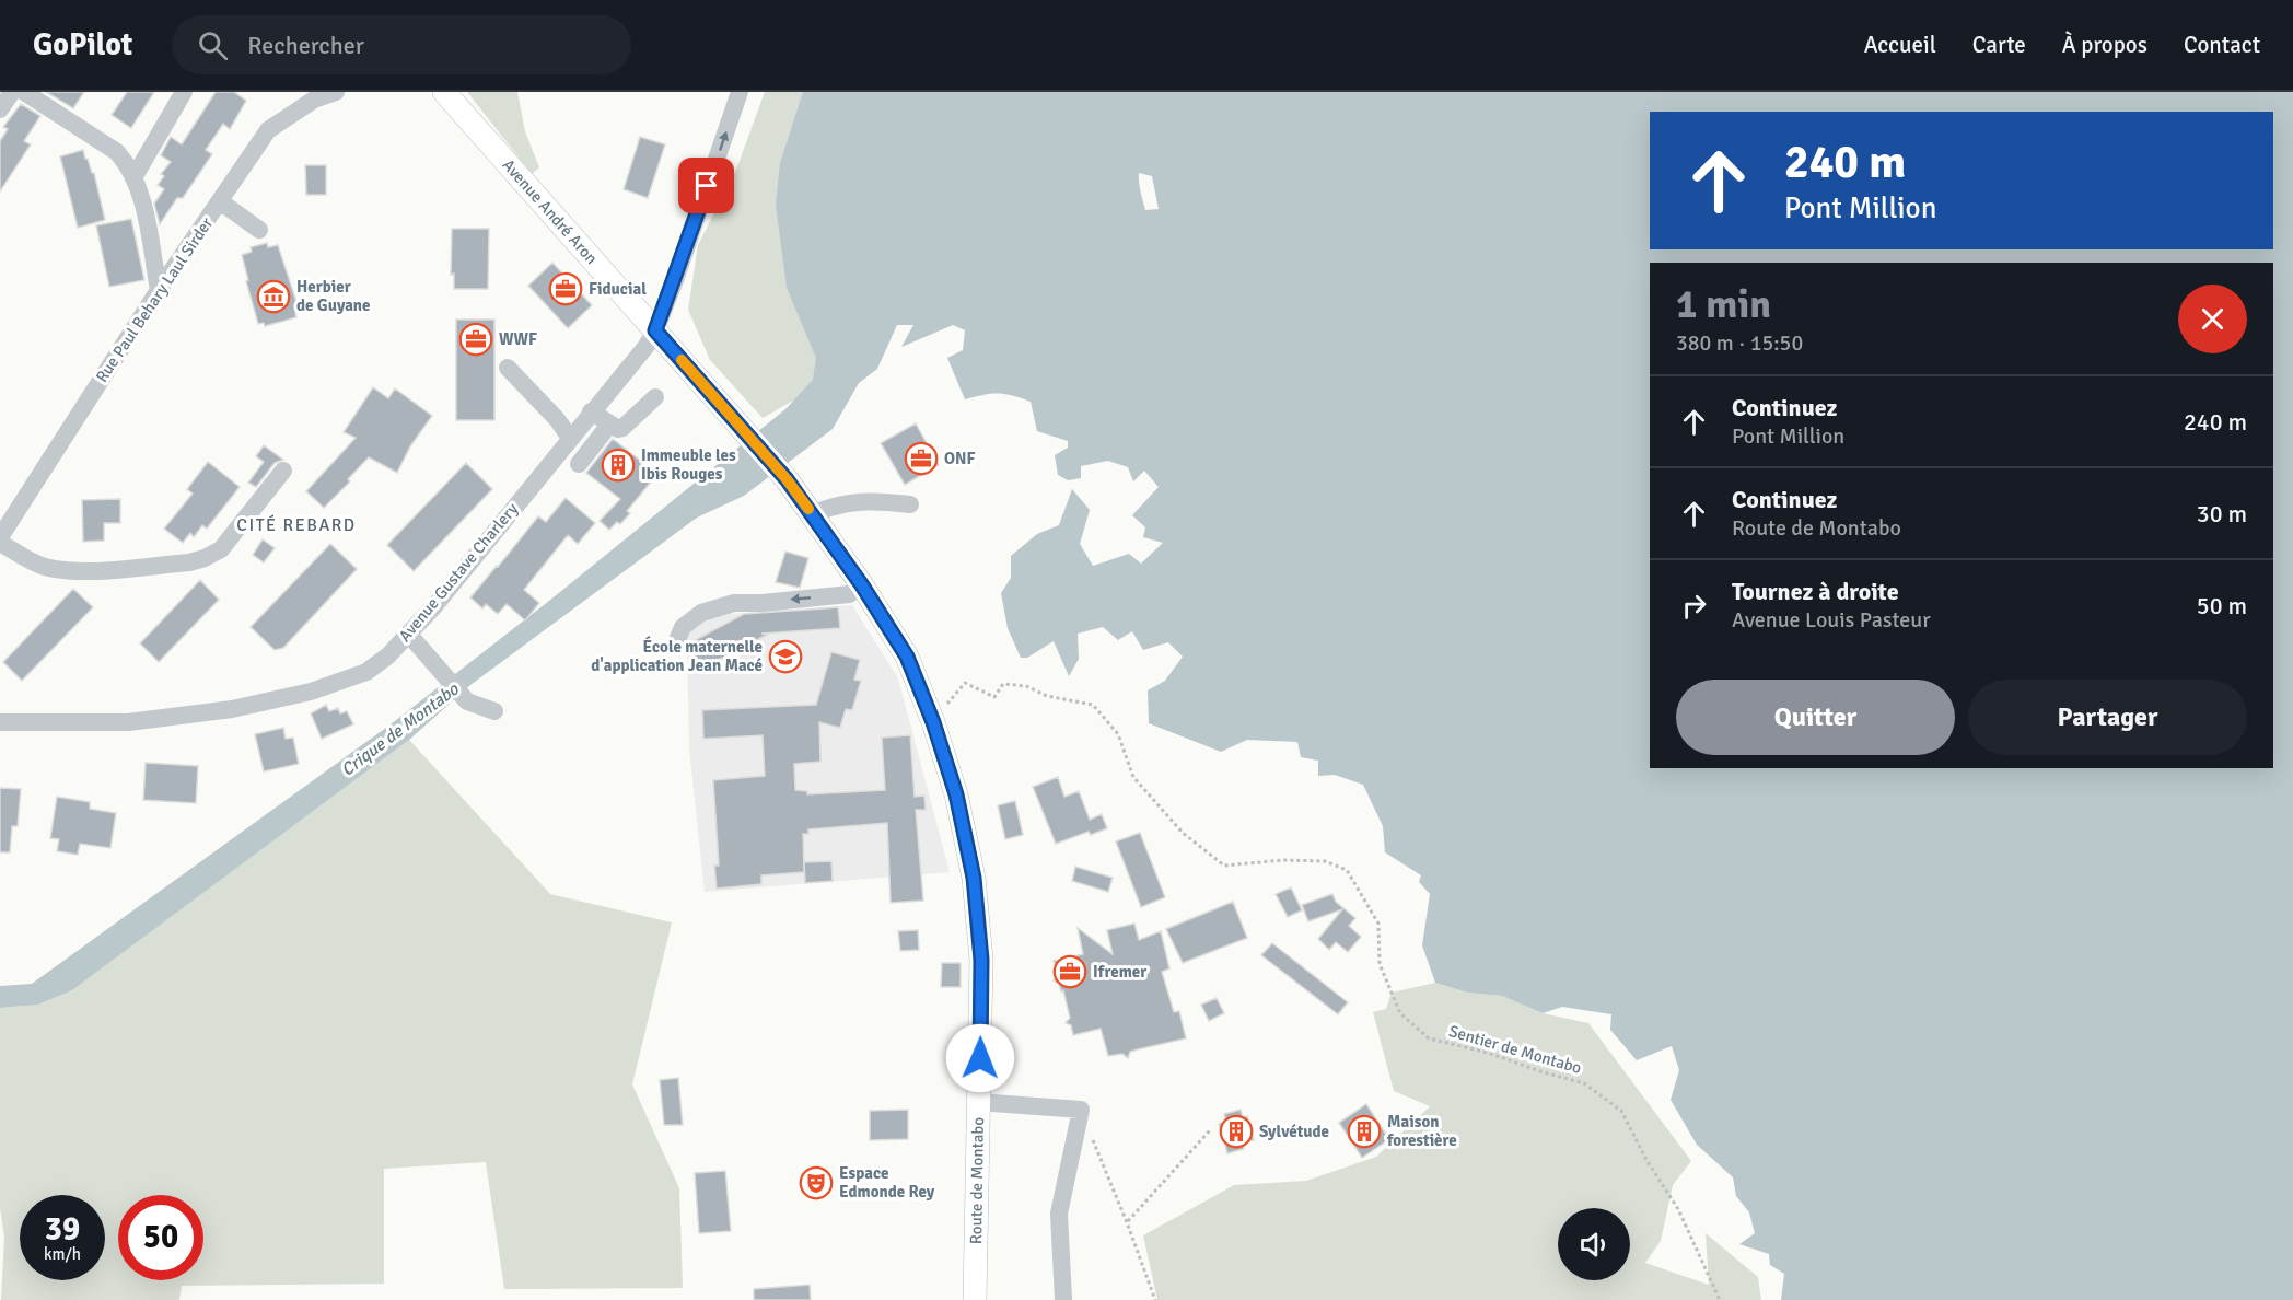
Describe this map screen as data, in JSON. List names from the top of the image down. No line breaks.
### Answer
{"streets":{"main road":["Avenue André Aron","Route de Montabo"],"street":["Rue Paul Behary Laul Sirder","Avenue Gustave Charlery"],"path":["Sentier de Montabo"]},"crossings":[["Avenue André Aron","Avenue Gustave Charlery"],["Avenue André Aron","Route de Montabo"],["Avenue Gustave Charlery","Route de Montabo"],["Sentier de Montabo","Route de Montabo"]],"districts":["CITÉ REBARD"],"water":["Crique de Montabo"],"places":{"office":["Fiducial","WWF","ONF","Ifremer"],"museum":["Herbier de Guyane"],"building":["Immeuble les Ibis Rouges","Sylvétude","Maison forestière"],"school or university":["École maternelle d'application Jean Macé"],"theatre":["Espace Edmonde Rey"]},"page":{"header":"GoPilot","search":"Rechercher","nav":["Accueil","Carte","À propos","Contact"],"turn":["240 m","Pont Million"],"heading":["1 min","380 m · 15:50"],"list":[{"name":"Continuez","note":"Pont Million","value":"240 m"},{"name":"Continuez","note":"Route de Montabo","value":"30 m"},{"name":"Tournez à droite","note":"Avenue Louis Pasteur","value":"50 m"}],"buttons":["Quitter","Partager"],"speed":"39 km/h","limit":"50"}}
